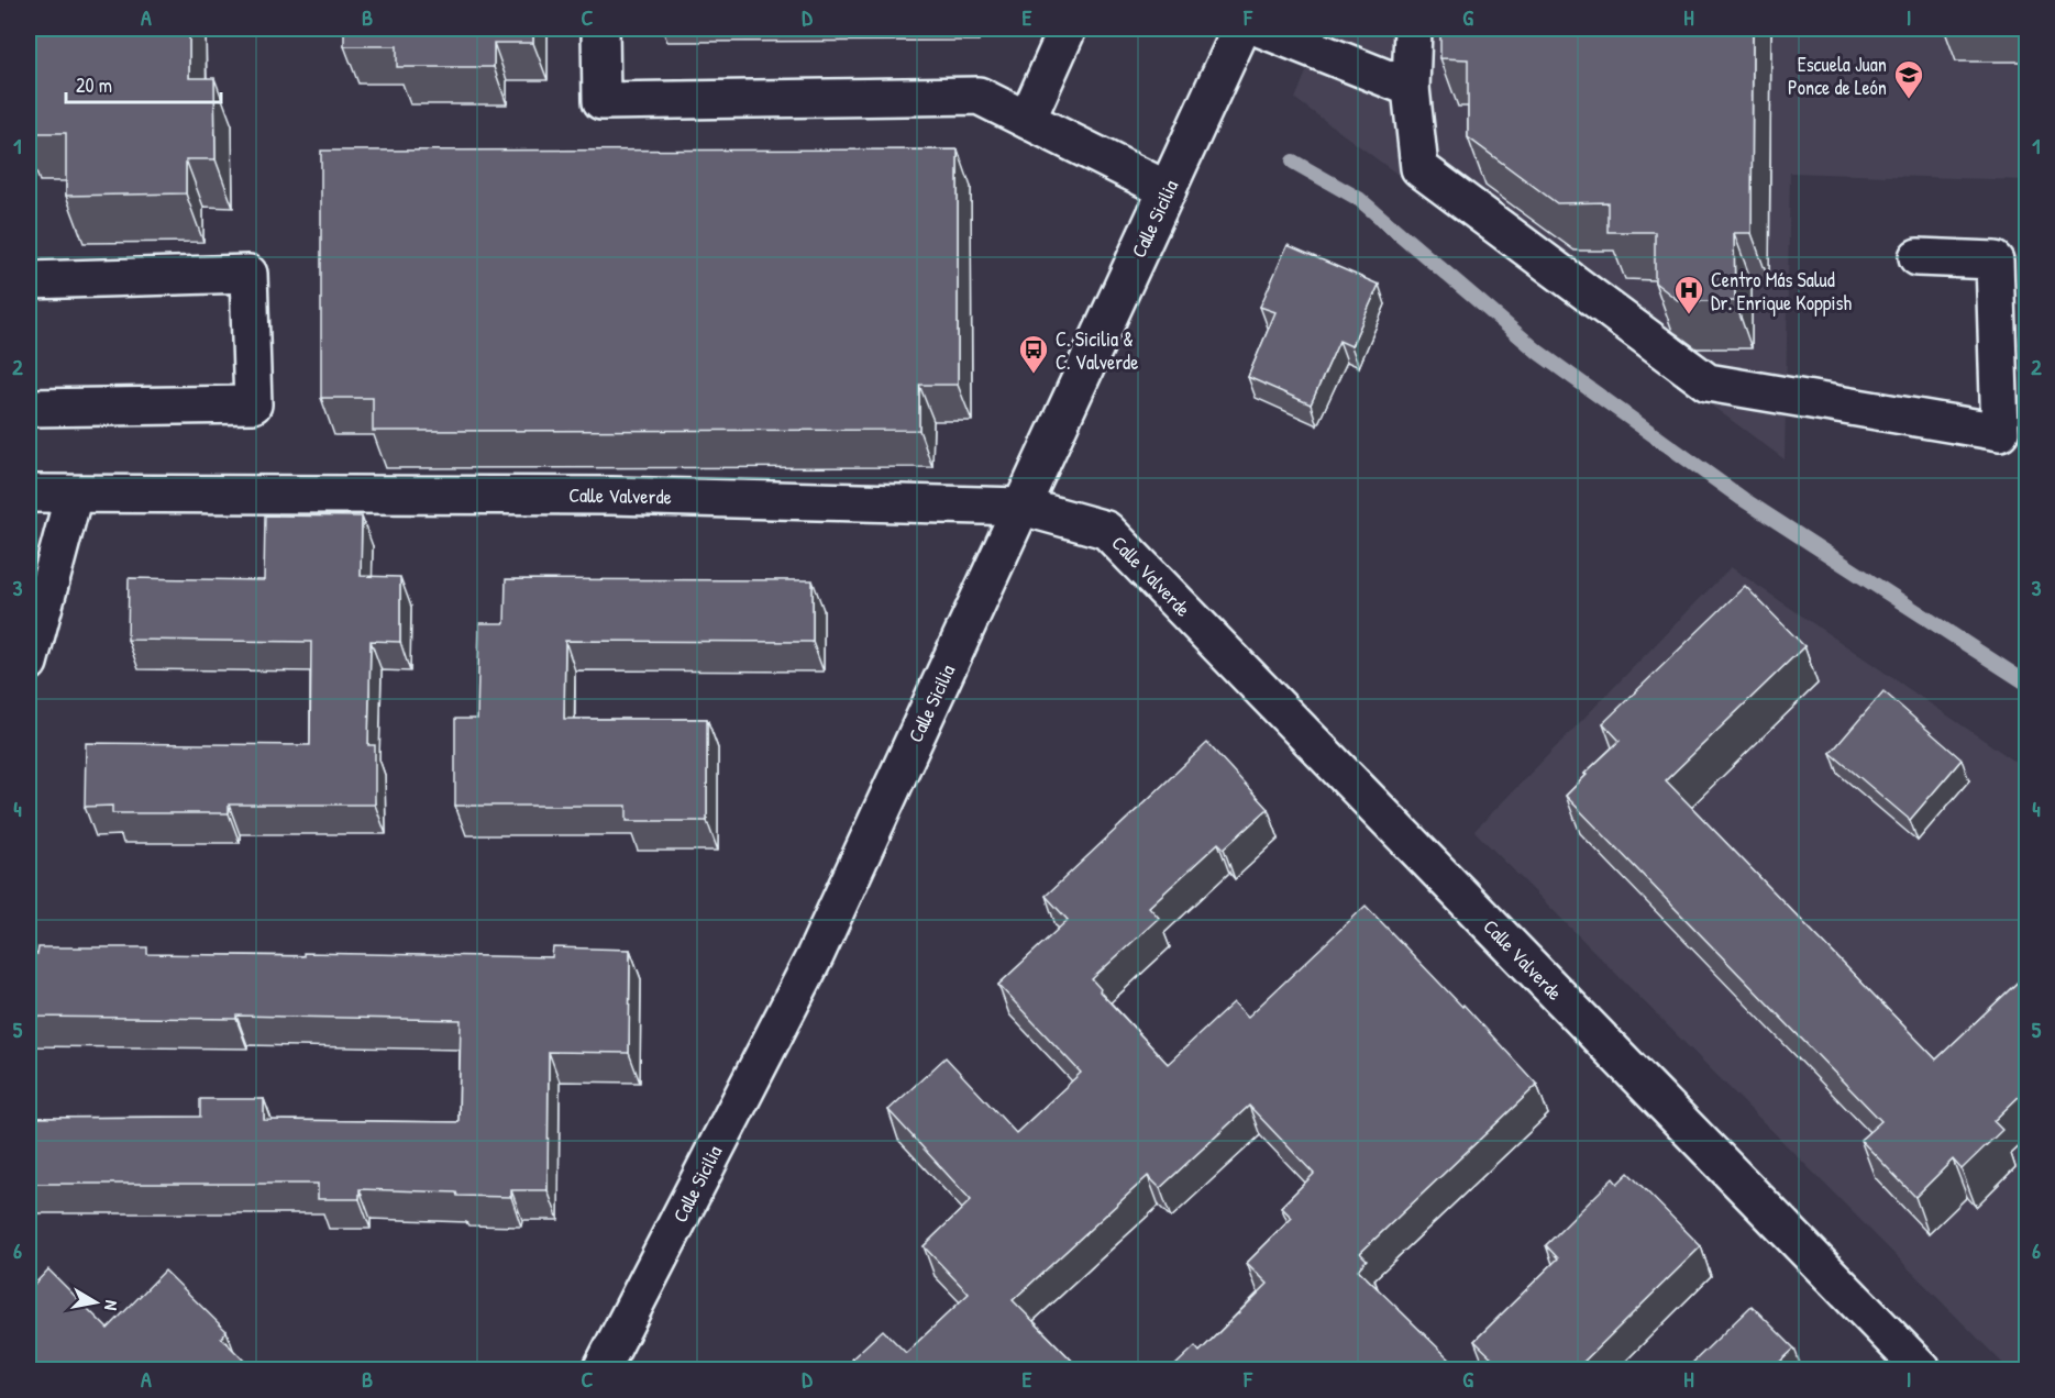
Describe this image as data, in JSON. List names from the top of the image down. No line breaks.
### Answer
{"streets":{"street":["Calle Sicilia","Calle Valverde"]},"crossings":[["Calle Sicilia","Calle Valverde"]],"places":{"school or university":["Escuela Juan Ponce de León"],"hospital":["Centro Más Salud Dr. Enrique Koppish"],"bus stop":["C. Sicilia & C. Valverde"]},"scale_bar":"20 m","north":"right","grid":{"columns":["A","B","C","D","E","F","G","H","I"],"rows":["1","2","3","4","5","6"]}}
